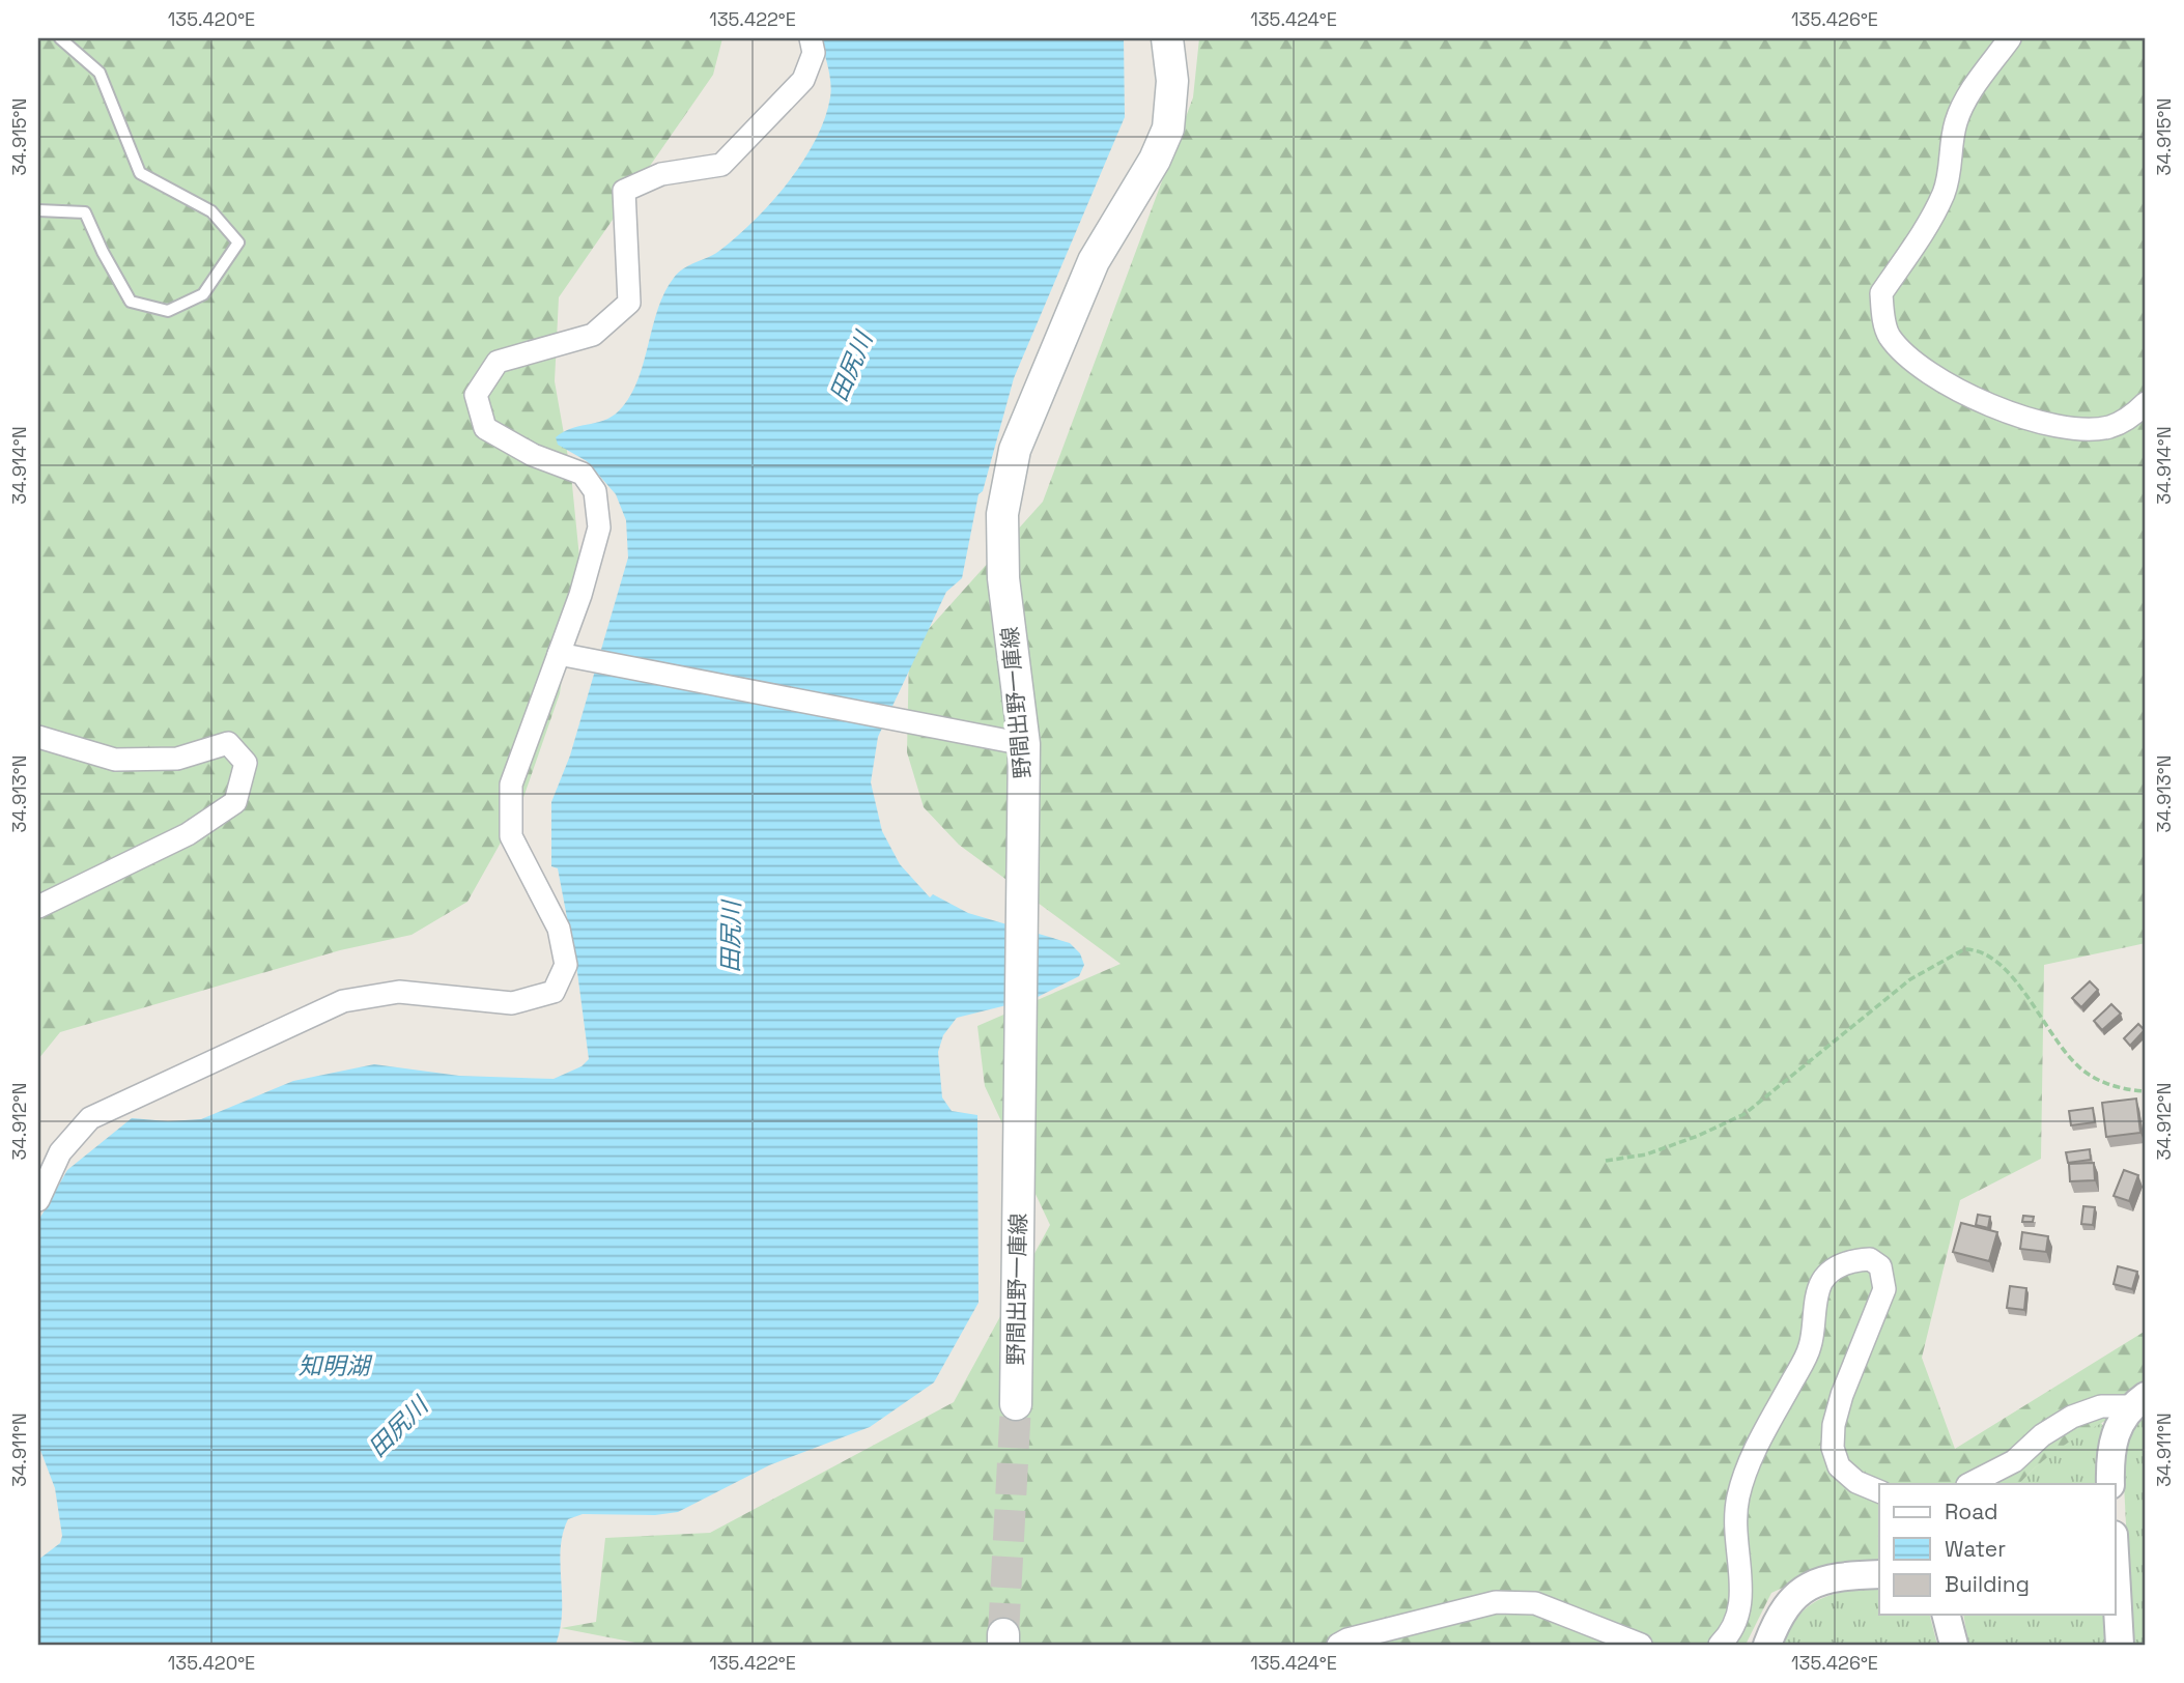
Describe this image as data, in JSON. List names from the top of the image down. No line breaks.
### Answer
{"streets":{"main road":["野間出野一庫線"]},"water":["田尻川","知明湖"],"legend":["Road","Water","Building"],"coordinates":["135.420°E","135.422°E","135.424°E","135.426°E","34.915°N","34.914°N","34.913°N","34.912°N","34.911°N"]}
